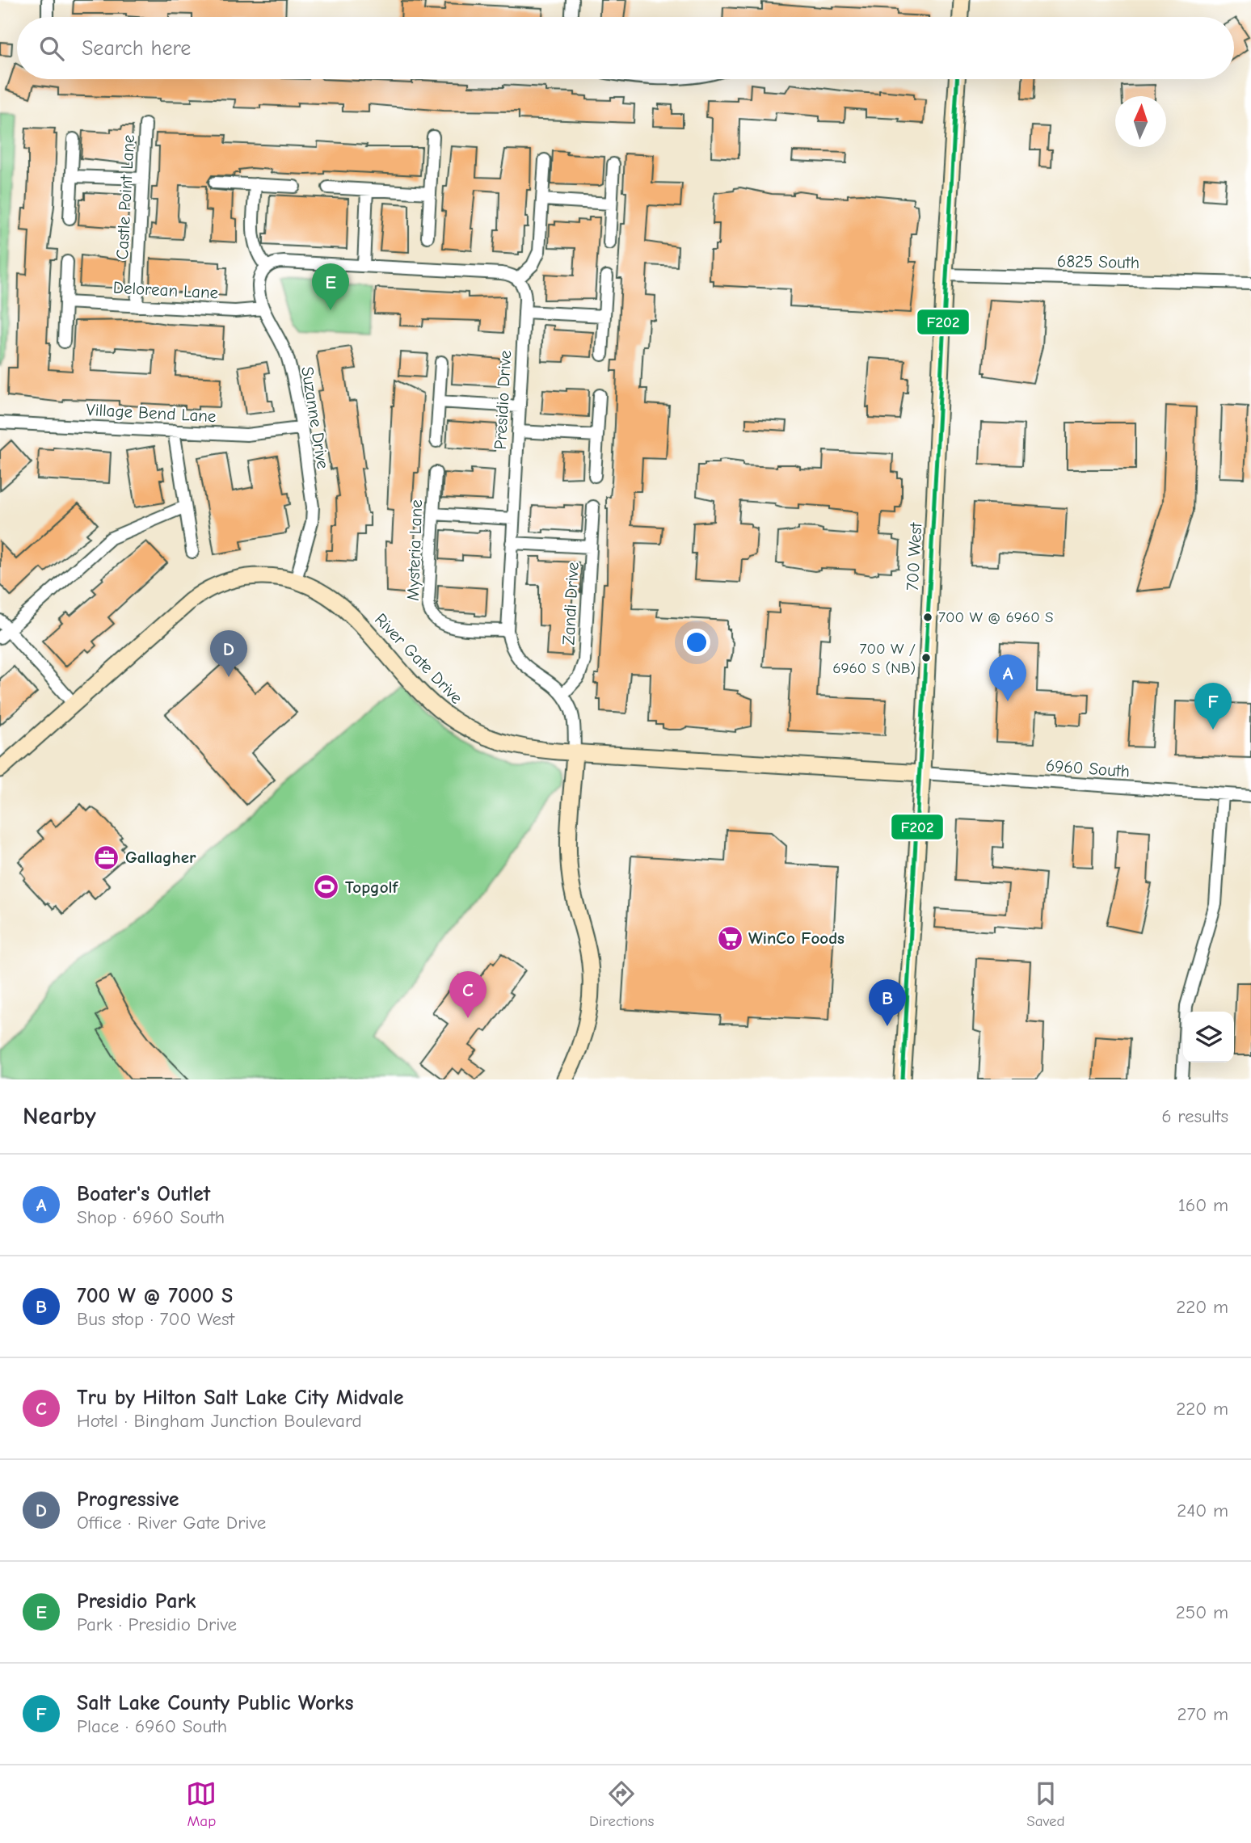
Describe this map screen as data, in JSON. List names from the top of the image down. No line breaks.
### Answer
{"streets":{"street":["Castle Point Lane","6825 South","Delorean Lane","Presidio Drive","Village Bend Lane","Suzanne Drive","Mysteria Lane","700 West","Zandi Drive","River Gate Drive","6960 South"]},"crossings":[["Castle Point Lane","Delorean Lane"],["6825 South","700 West"],["Delorean Lane","Suzanne Drive"],["Presidio Drive","Mysteria Lane"],["Presidio Drive","Zandi Drive"],["Village Bend Lane","Suzanne Drive"],["Suzanne Drive","River Gate Drive"],["700 West","River Gate Drive"],["700 West","6960 South"],["River Gate Drive","6960 South"]],"places":{"other":["700 W @ 6960 S","700 W / 6960 S (NB)"],"office":["Gallagher"],"sports":["Topgolf"],"supermarket":["WinCo Foods"]},"lines":["transit line F202"],"north":"top","page":{"search":"Search here","pins":["E","D","A","F","C","B"],"heading":["Nearby","6 results"],"list":[{"mark":"A","name":"Boater's Outlet","note":"Shop · 6960 South","value":"160 m"},{"mark":"B","name":"700 W @ 7000 S","note":"Bus stop · 700 West","value":"220 m"},{"mark":"C","name":"Tru by Hilton Salt Lake City Midvale","note":"Hotel · Bingham Junction Boulevard","value":"220 m"},{"mark":"D","name":"Progressive","note":"Office · River Gate Drive","value":"240 m"},{"mark":"E","name":"Presidio Park","note":"Park · Presidio Drive","value":"250 m"},{"mark":"F","name":"Salt Lake County Public Works","note":"Place · 6960 South","value":"270 m"}],"nav":["Map","Directions","Saved"]}}
